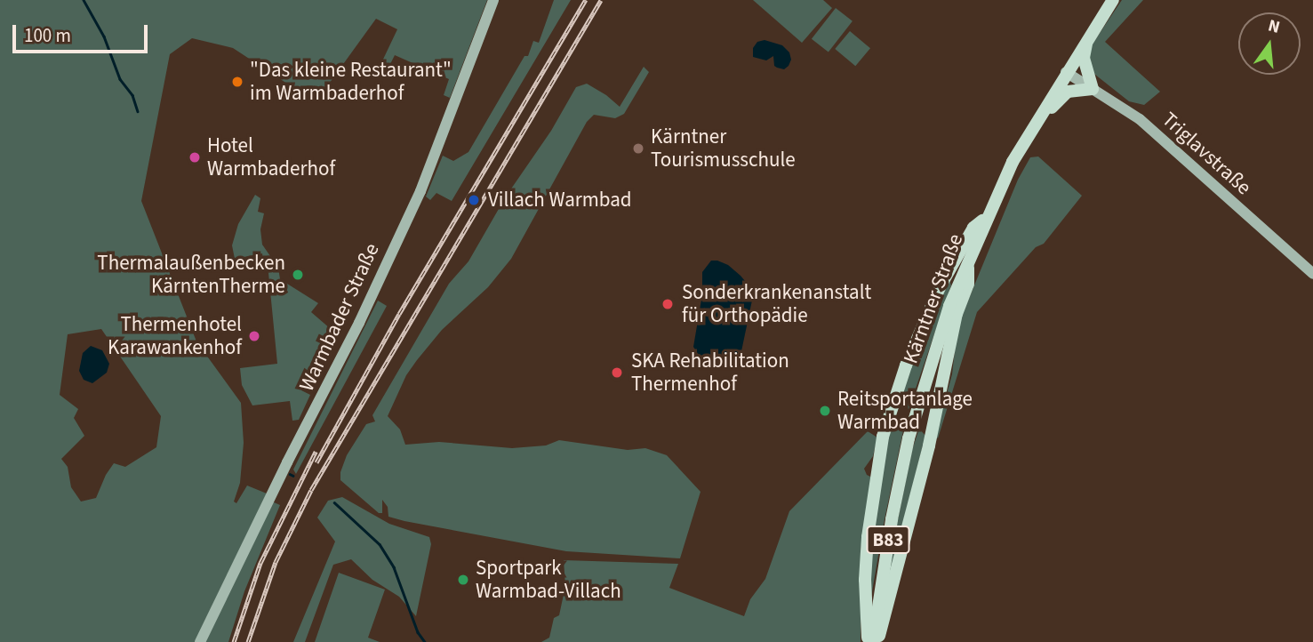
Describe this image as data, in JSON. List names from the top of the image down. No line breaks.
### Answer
{"streets":{"main road":["Kärntner Straße","B83"],"street":["Triglavstraße","Warmbader Straße"]},"crossings":[["Triglavstraße","Kärntner Straße"]],"places":["\"Das kleine Restaurant\" im Warmbaderhof","Kärntner Tourismusschule","Hotel Warmbaderhof","Villach Warmbad","Thermalaußenbecken KärntenTherme","Sonderkrankenanstalt für Orthopädie","Thermenhotel Karawankenhof","SKA Rehabilitation Thermenhof","Reitsportanlage Warmbad","Sportpark Warmbad-Villach"],"scale_bar":"100 m","north":"top"}
